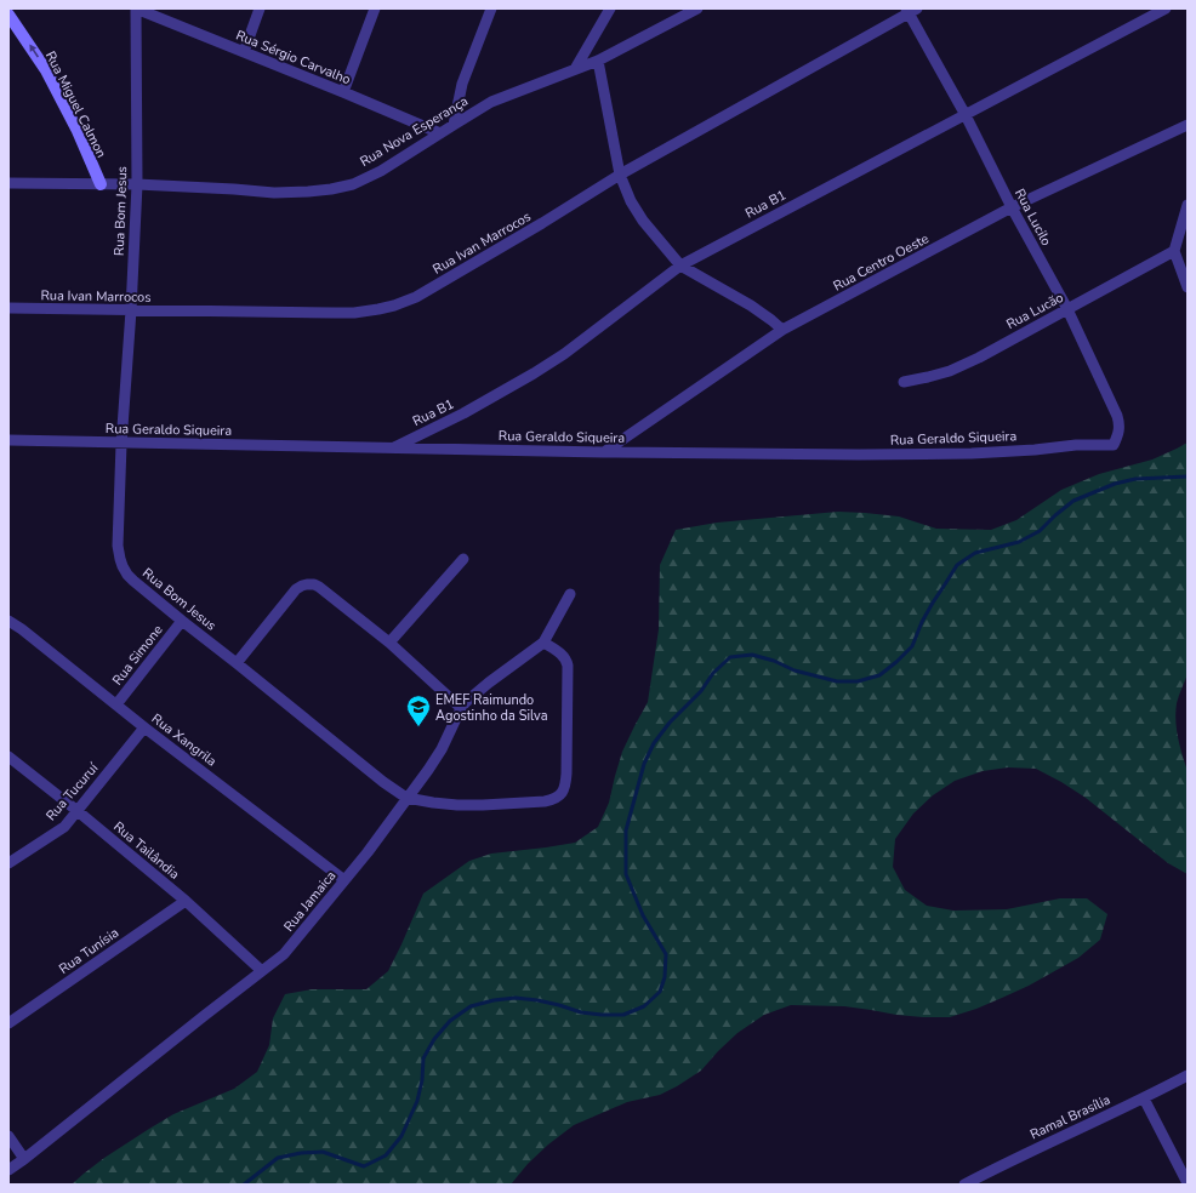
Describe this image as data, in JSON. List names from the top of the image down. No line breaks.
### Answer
{"streets":{"street":["Rua Sérgio Carvalho","Rua Miguel Calmon","Rua Nova Esperança","Rua B1","Rua Bom Jesus","Rua Lucilo","Rua Ivan Marrocos","Rua Centro Oeste","Rua Lucão","Rua Geraldo Siqueira","Rua Simone","Rua Xangrila","Rua Tucuruí","Rua Tailândia","Rua Jamaica","Rua Tunísia","Ramal Brasília"]},"crossings":[["Rua Sérgio Carvalho","Rua Nova Esperança"],["Rua Sérgio Carvalho","Rua Bom Jesus"],["Rua Miguel Calmon","Rua Nova Esperança"],["Rua Nova Esperança","Rua Bom Jesus"],["Rua B1","Rua Lucilo"],["Rua B1","Rua Geraldo Siqueira"],["Rua Bom Jesus","Rua Ivan Marrocos"],["Rua Bom Jesus","Rua Geraldo Siqueira"],["Rua Bom Jesus","Rua Simone"],["Rua Bom Jesus","Rua Jamaica"],["Rua Lucilo","Rua Ivan Marrocos"],["Rua Lucilo","Rua Centro Oeste"],["Rua Lucilo","Rua Lucão"],["Rua Lucilo","Rua Geraldo Siqueira"],["Rua Centro Oeste","Rua Geraldo Siqueira"],["Rua Simone","Rua Xangrila"],["Rua Xangrila","Rua Tucuruí"],["Rua Xangrila","Rua Jamaica"],["Rua Tucuruí","Rua Tailândia"],["Rua Tailândia","Rua Jamaica"],["Rua Tailândia","Rua Tunísia"]],"one_way":["Rua Miguel Calmon"],"places":{"school or university":["EMEF Raimundo Agostinho da Silva"]}}
